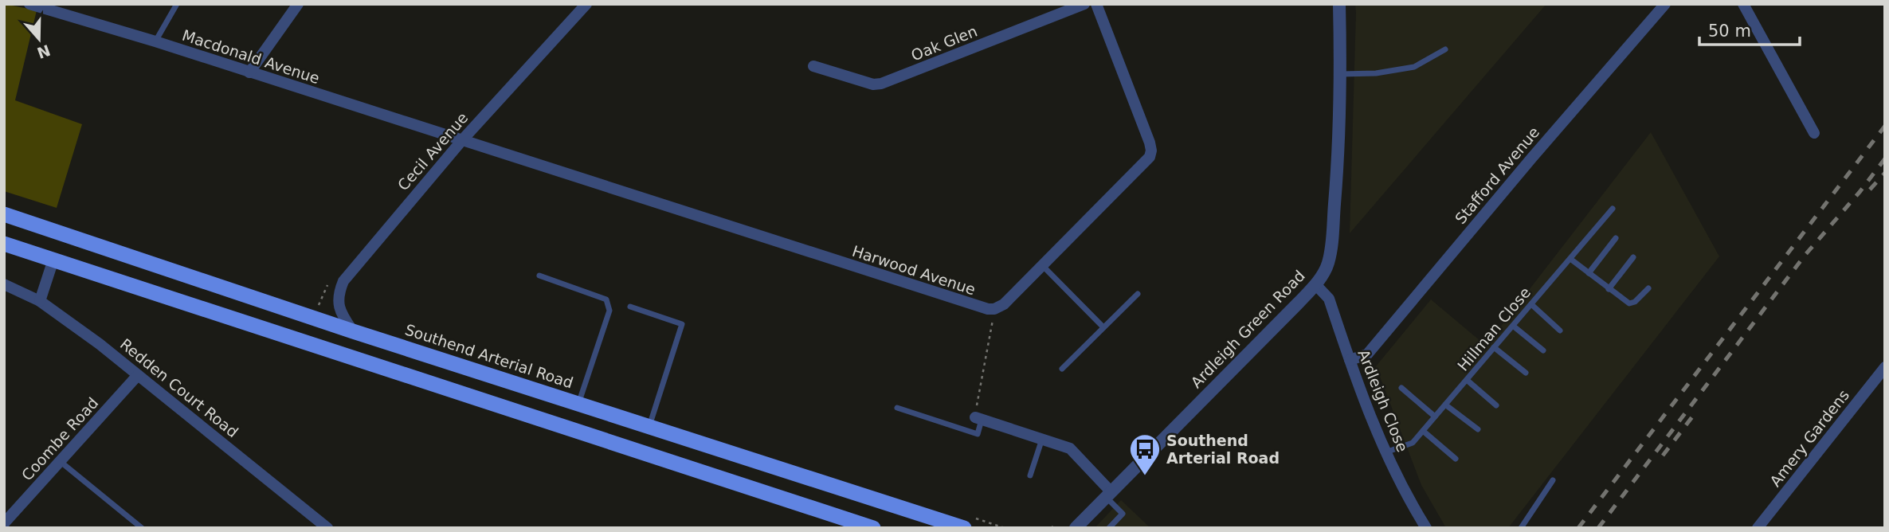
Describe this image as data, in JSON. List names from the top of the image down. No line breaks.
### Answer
{"streets":{"highway":["Southend Arterial Road"],"street":["Oak Glen","Macdonald Avenue","Cecil Avenue","Stafford Avenue","Harwood Avenue","Ardleigh Green Road","Redden Court Road","Ardleigh Close","Amery Gardens","Coombe Road"],"lane":["Hillman Close"]},"crossings":[["Macdonald Avenue","Cecil Avenue"],["Macdonald Avenue","Harwood Avenue"],["Cecil Avenue","Harwood Avenue"],["Cecil Avenue","Southend Arterial Road"],["Stafford Avenue","Ardleigh Close"],["Ardleigh Green Road","Ardleigh Close"],["Hillman Close","Ardleigh Close"],["Redden Court Road","Coombe Road"]],"places":{"bus stop":["Southend Arterial Road"]},"scale_bar":"50 m","north":"bottom"}
